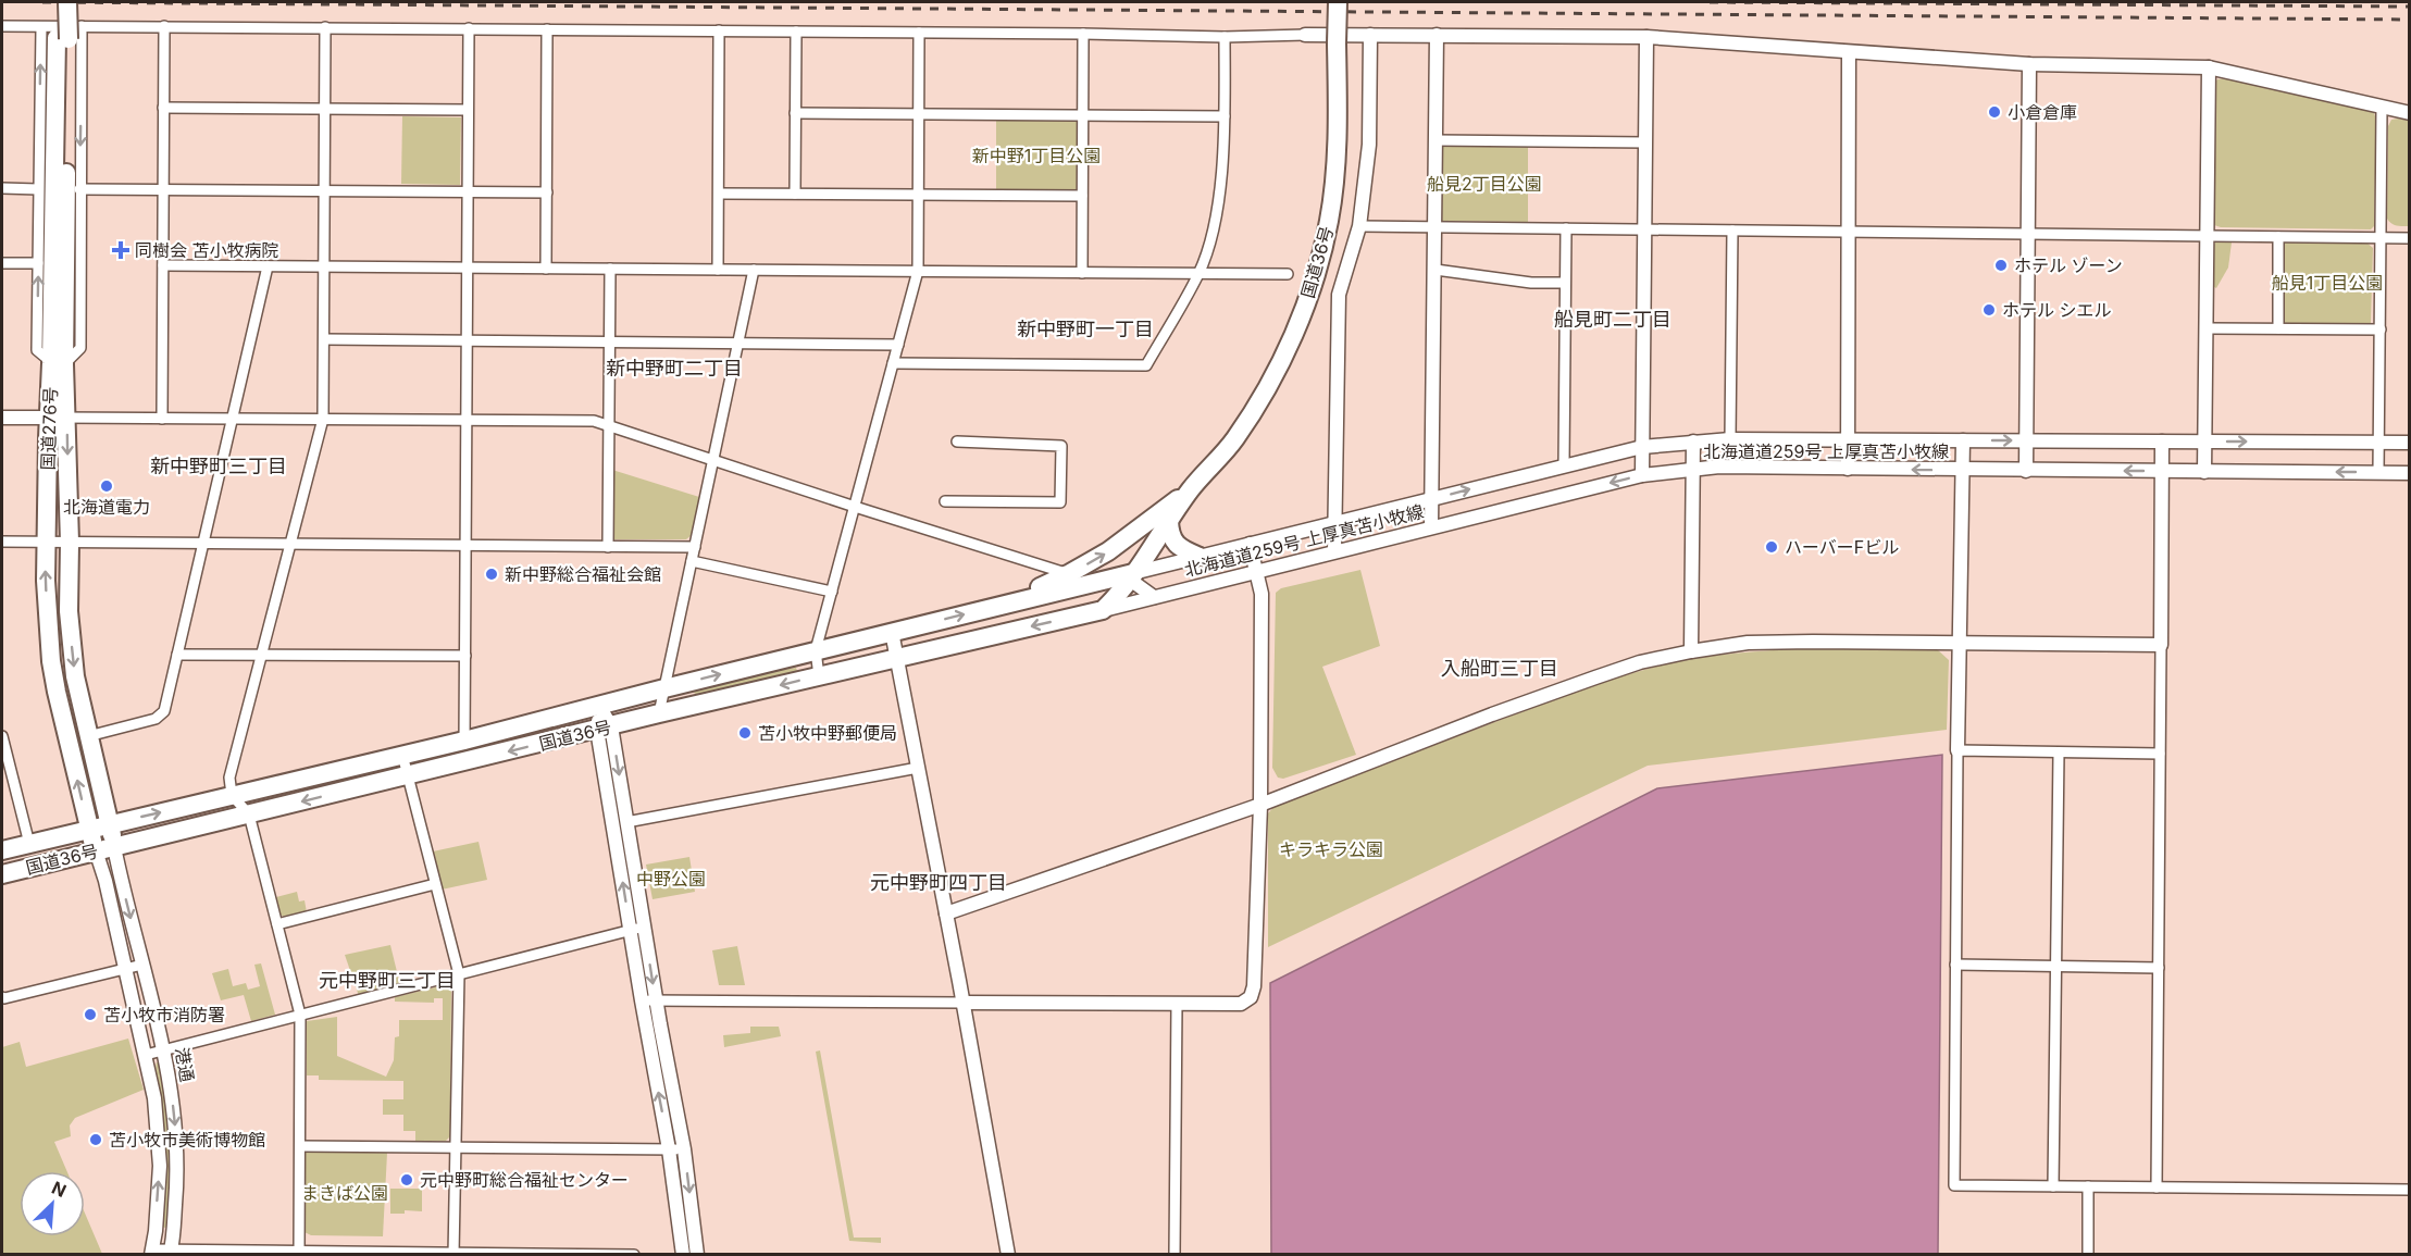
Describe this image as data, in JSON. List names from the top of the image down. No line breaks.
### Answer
{"streets":{"highway":["国道36号","国道276号"],"street":["北海道道259号 上厚真苫小牧線","港通"]},"crossings":[["国道36号","国道276号"],["国道36号","北海道道259号 上厚真苫小牧線"],["国道36号","港通"],["国道276号","港通"]],"districts":["船見町二丁目","新中野町一丁目","新中野町二丁目","新中野町三丁目","入船町三丁目","元中野町四丁目","元中野町三丁目"],"parks":["新中野1丁目公園","船見2丁目公園","船見1丁目公園","キラキラ公園","中野公園","まきば公園"],"places":{"other":["小倉倉庫","ホテル ゾーン","ホテル シエル","北海道電力","ハーバーFビル","新中野総合福祉会館","苫小牧中野郵便局","苫小牧市消防署","苫小牧市美術博物館","元中野町総合福祉センター"],"health":["同樹会 苫小牧病院"]},"north":"top right"}
